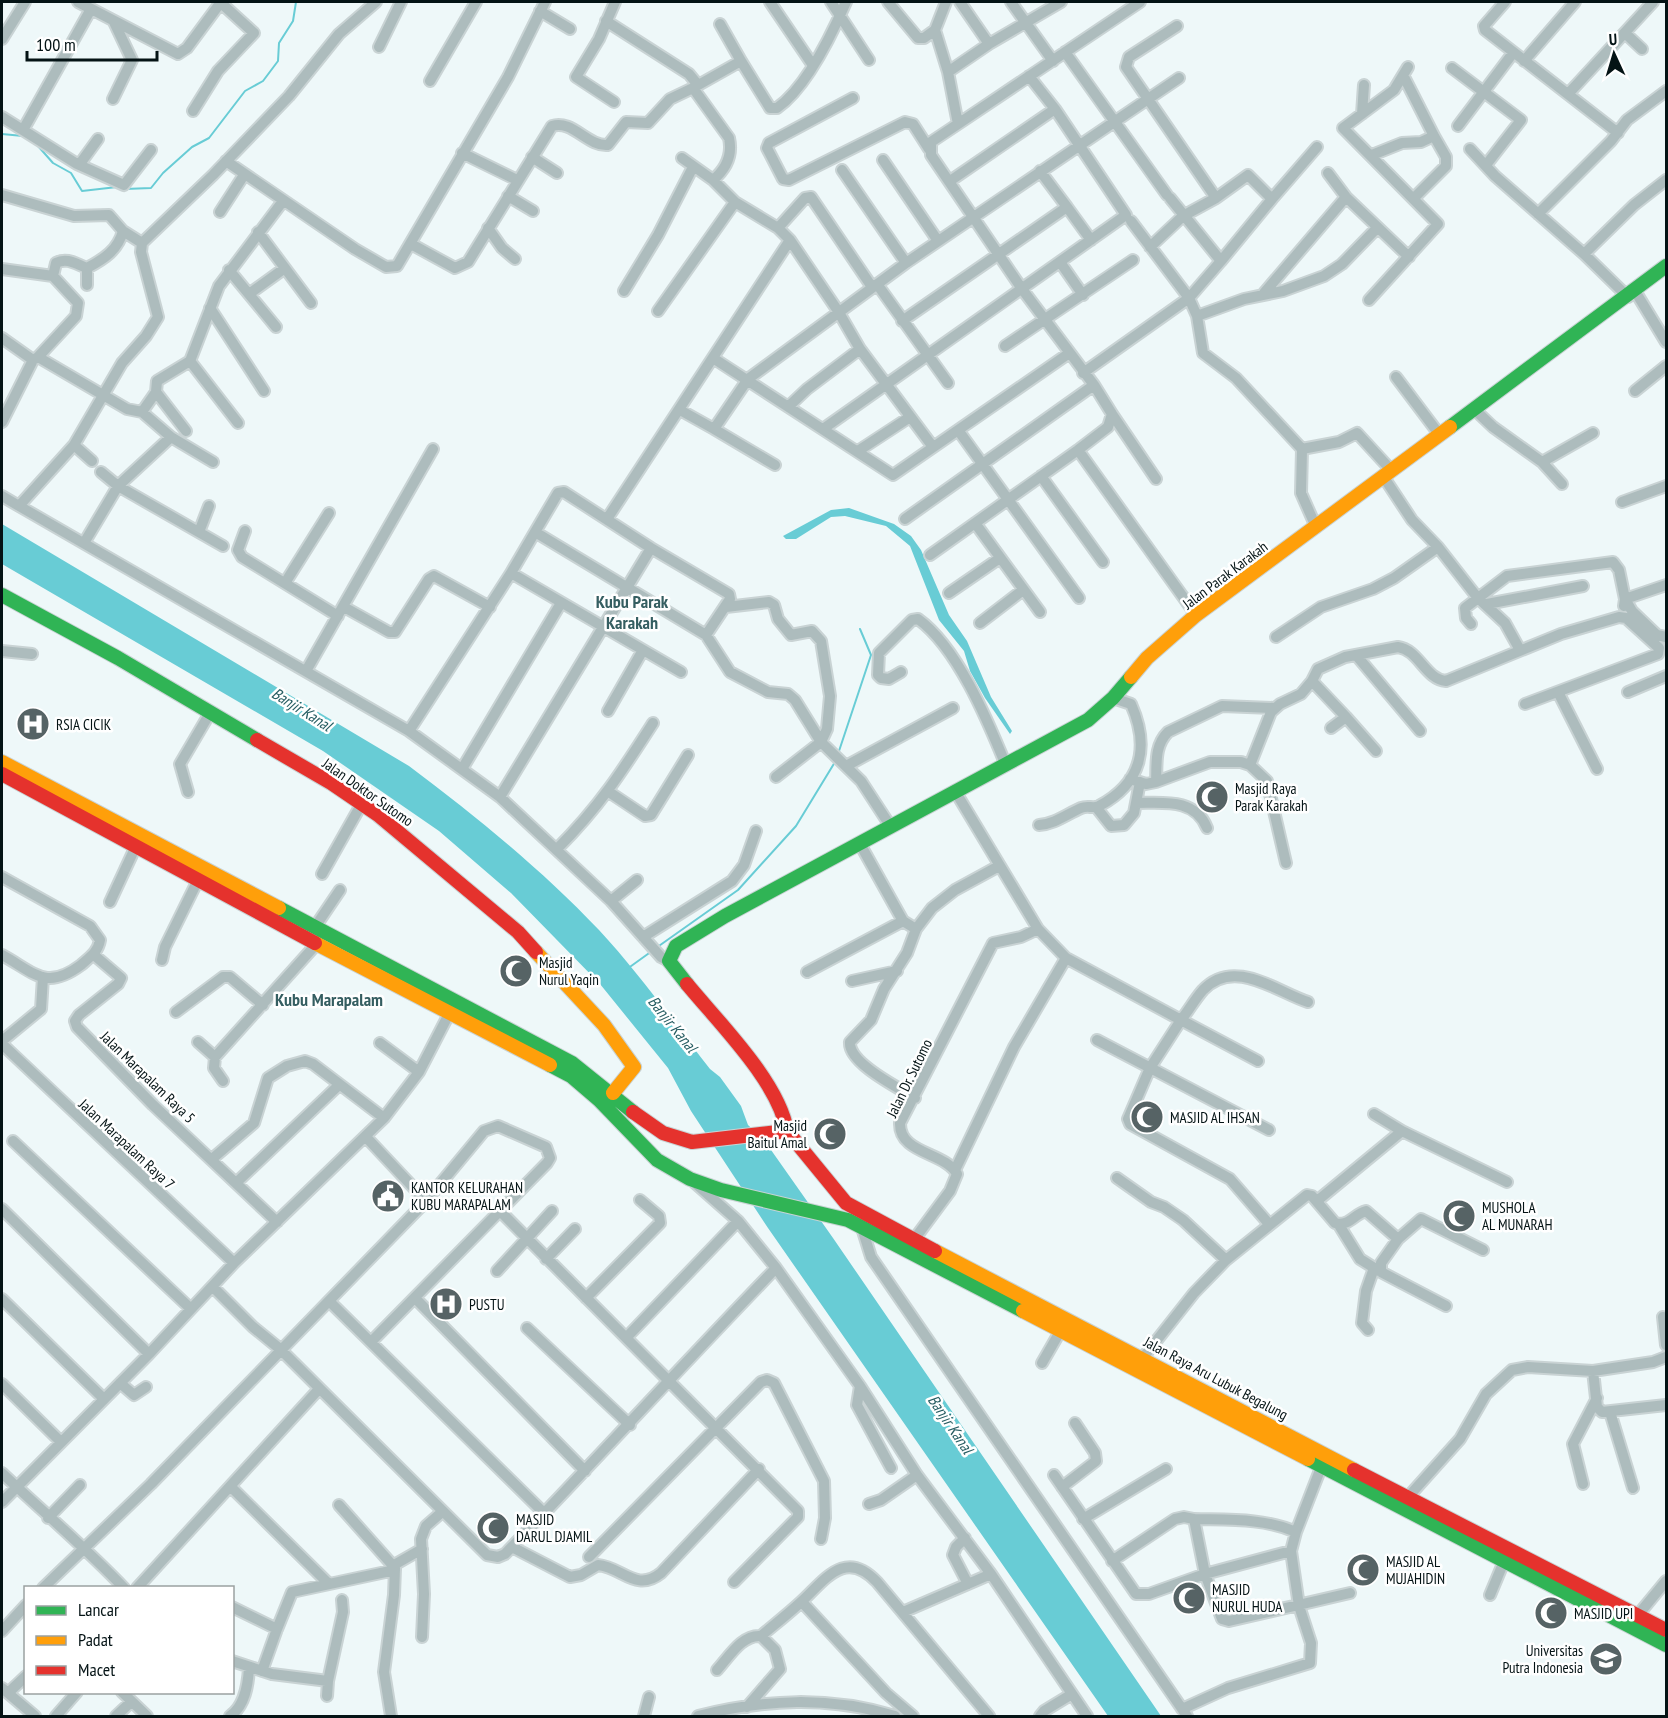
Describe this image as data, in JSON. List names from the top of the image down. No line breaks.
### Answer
{"streets":{"main road":["Jalan Parak Karakah","Jalan Doktor Sutomo","Jalan Raya Aru Lubuk Begalung"],"street":["Jalan Marapalam Raya 5","Jalan Dr. Sutomo","Jalan Marapalam Raya 7"]},"districts":["Kubu Parak Karakah","Kubu Marapalam"],"water":["Banjir Kanal"],"places":{"hospital":["RSIA CICIK","PUSTU"],"mosque":["Masjid Raya Parak Karakah","Masjid Nurul Yaqin","MASJID AL IHSAN","Masjid Baitul Amal","MUSHOLA AL MUNARAH","MASJID DARUL DJAMIL","MASJID AL MUJAHIDIN","MASJID NURUL HUDA","MASJID UPI"],"public building":["KANTOR KELURAHAN KUBU MARAPALAM"],"school or university":["Universitas Putra Indonesia"]},"legend":["Lancar","Padat","Macet"],"scale_bar":"100 m","north":"top"}
